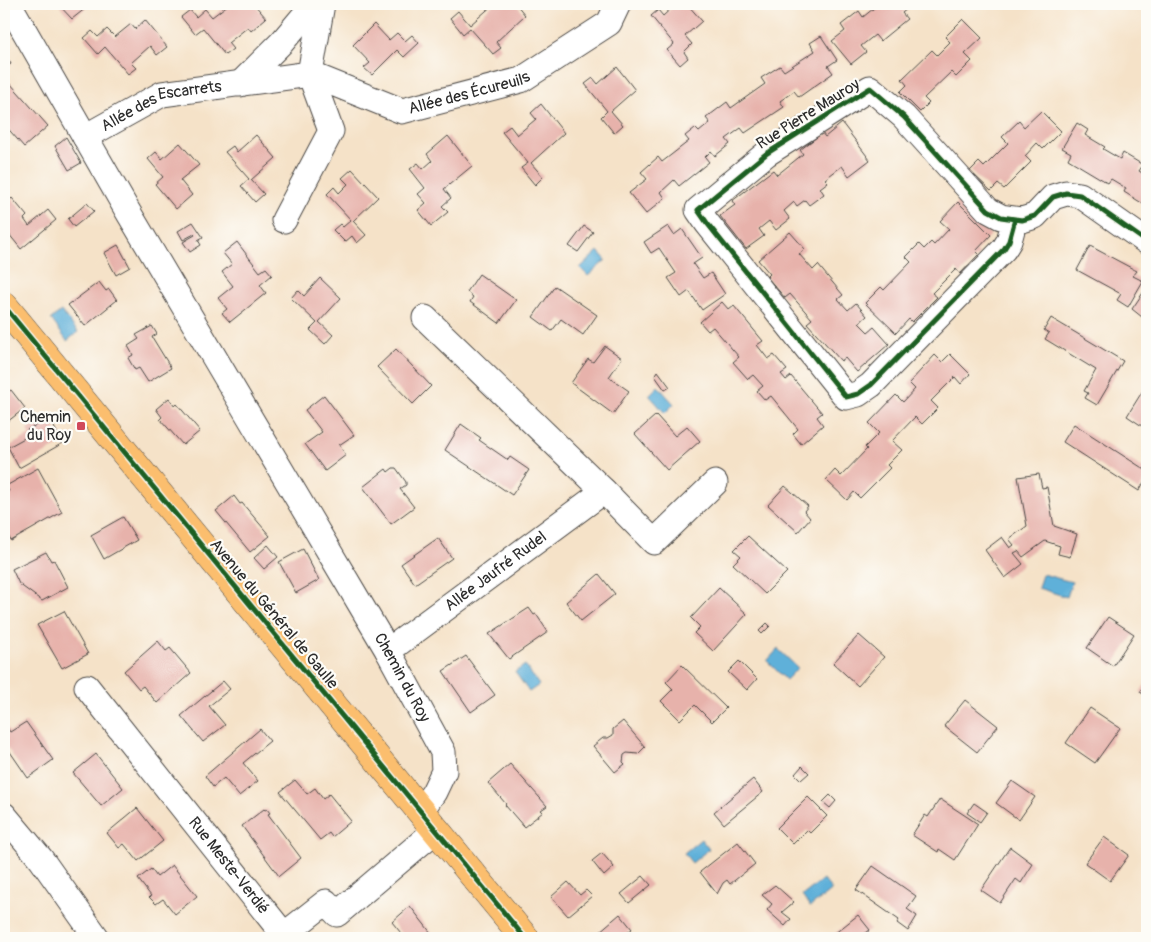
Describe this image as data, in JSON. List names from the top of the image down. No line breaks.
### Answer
{"streets":{"main road":["Avenue du Général de Gaulle"],"street":["Allée des Écureuils","Allée des Escarrets","Rue Pierre Mauroy","Allée Jaufré Rudel","Chemin du Roy","Rue Meste-Verdié"]},"crossings":[["Allée des Écureuils","Allée des Escarrets"],["Allée des Escarrets","Chemin du Roy"],["Allée Jaufré Rudel","Chemin du Roy"],["Avenue du Général de Gaulle","Chemin du Roy"],["Avenue du Général de Gaulle","Rue Meste-Verdié"],["Chemin du Roy","Rue Meste-Verdié"]],"places":{"transit":["Chemin du Roy"]}}
